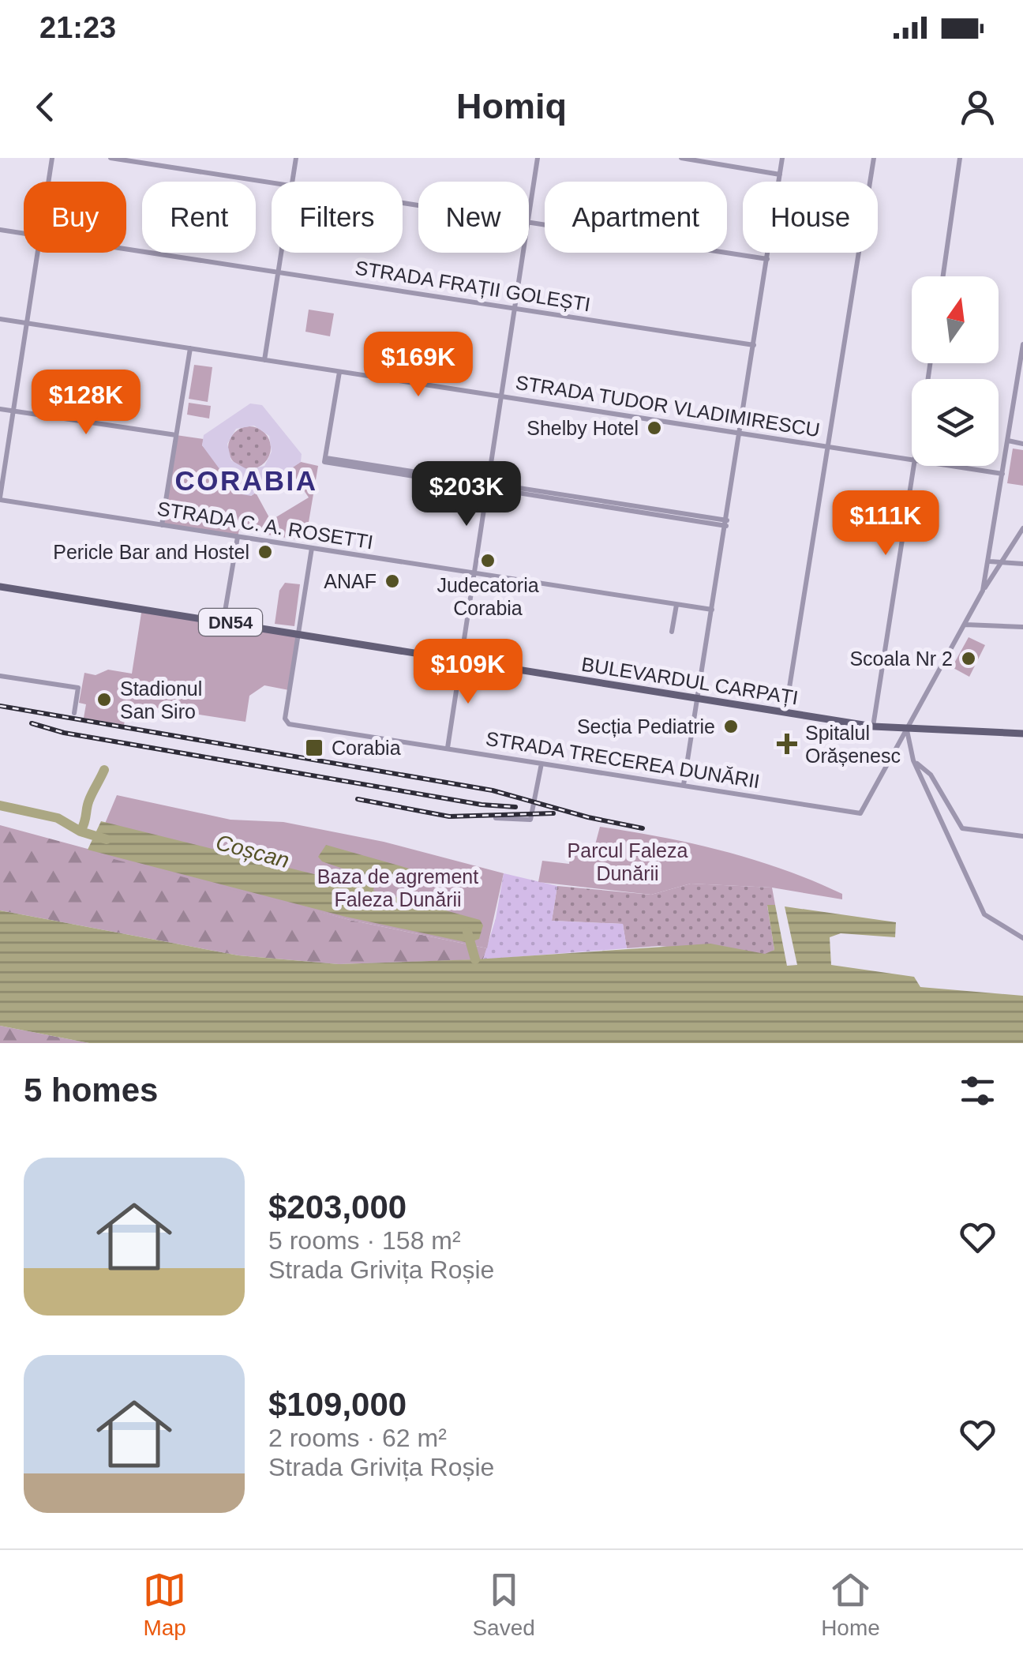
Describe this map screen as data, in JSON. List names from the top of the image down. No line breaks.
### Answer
{"streets":{"main road":["DN54","BULEVARDUL CARPAȚI"],"street":["STRADA FRAȚII GOLEȘTI","STRADA TUDOR VLADIMIRESCU","STRADA C. A. ROSETTI","STRADA TRECEREA DUNĂRII"]},"crossings":[["DN54","BULEVARDUL CARPAȚI"],["DN54","STRADA TRECEREA DUNĂRII"],["BULEVARDUL CARPAȚI","STRADA TRECEREA DUNĂRII"]],"districts":["CORABIA"],"water":["Coșcan"],"parks":["Parcul Faleza Dunării","Baza de agrement Faleza Dunării"],"places":{"other":["Shelby Hotel","Pericle Bar and Hostel","Judecatoria Corabia","ANAF","Scoala Nr 2","Stadionul San Siro","Secția Pediatrie"],"health":["Spitalul Orășenesc"],"transit":["Corabia"]},"north":"top","page":{"status":"21:23","header":"Homiq","chip":["Buy","Rent","Filters","New","Apartment","House"],"price":["$169K","$128K","$203K","$111K","$109K"],"heading":"5 homes","list":[{"name":"$203,000","note":"5 rooms · 158 m² · Strada Grivița Roșie"},{"name":"$109,000","note":"2 rooms · 62 m² · Strada Grivița Roșie"}],"tabs":["Map","Saved","Home"]}}
